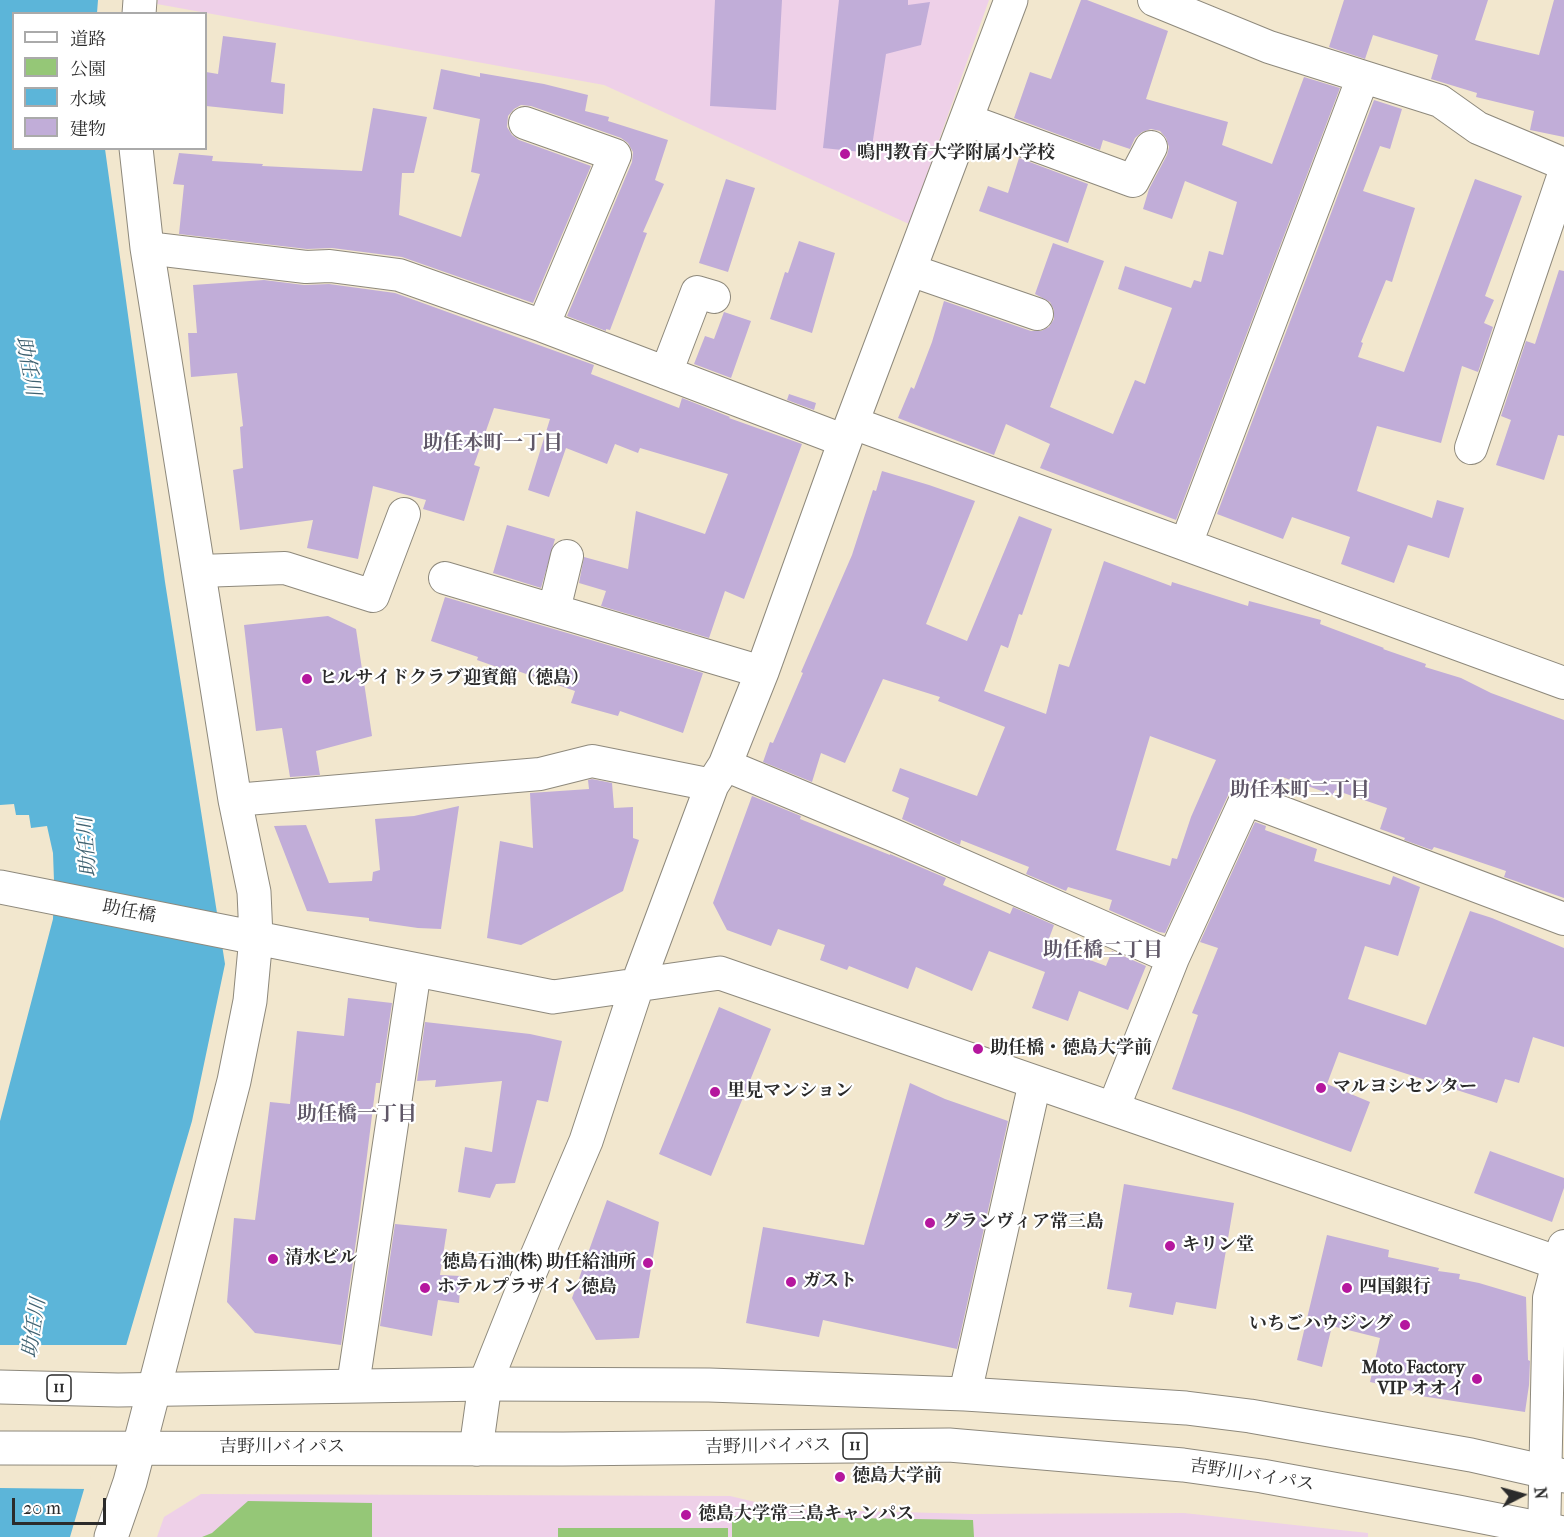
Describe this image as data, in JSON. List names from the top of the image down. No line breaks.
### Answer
{"streets":{"main road":["助任橋","11","吉野川バイパス"]},"districts":["助任本町一丁目","助任本町二丁目","助任橋二丁目","助任橋一丁目"],"water":["助任川"],"places":["鳴門教育大学附属小学校","ヒルサイドクラブ迎賓館（徳島）","助任橋・徳島大学前","マルヨシセンター","里見マンション","グランヴィア常三島","キリン堂","清水ビル","徳島石油(株) 助任給油所","ガスト","ホテルプラザイン徳島","四国銀行","いちごハウジング","Moto Factory VIP オオイ","徳島大学前","徳島大学常三島キャンパス"],"legend":["道路","公園","水域","建物"],"scale_bar":"20 m","north":"right"}
